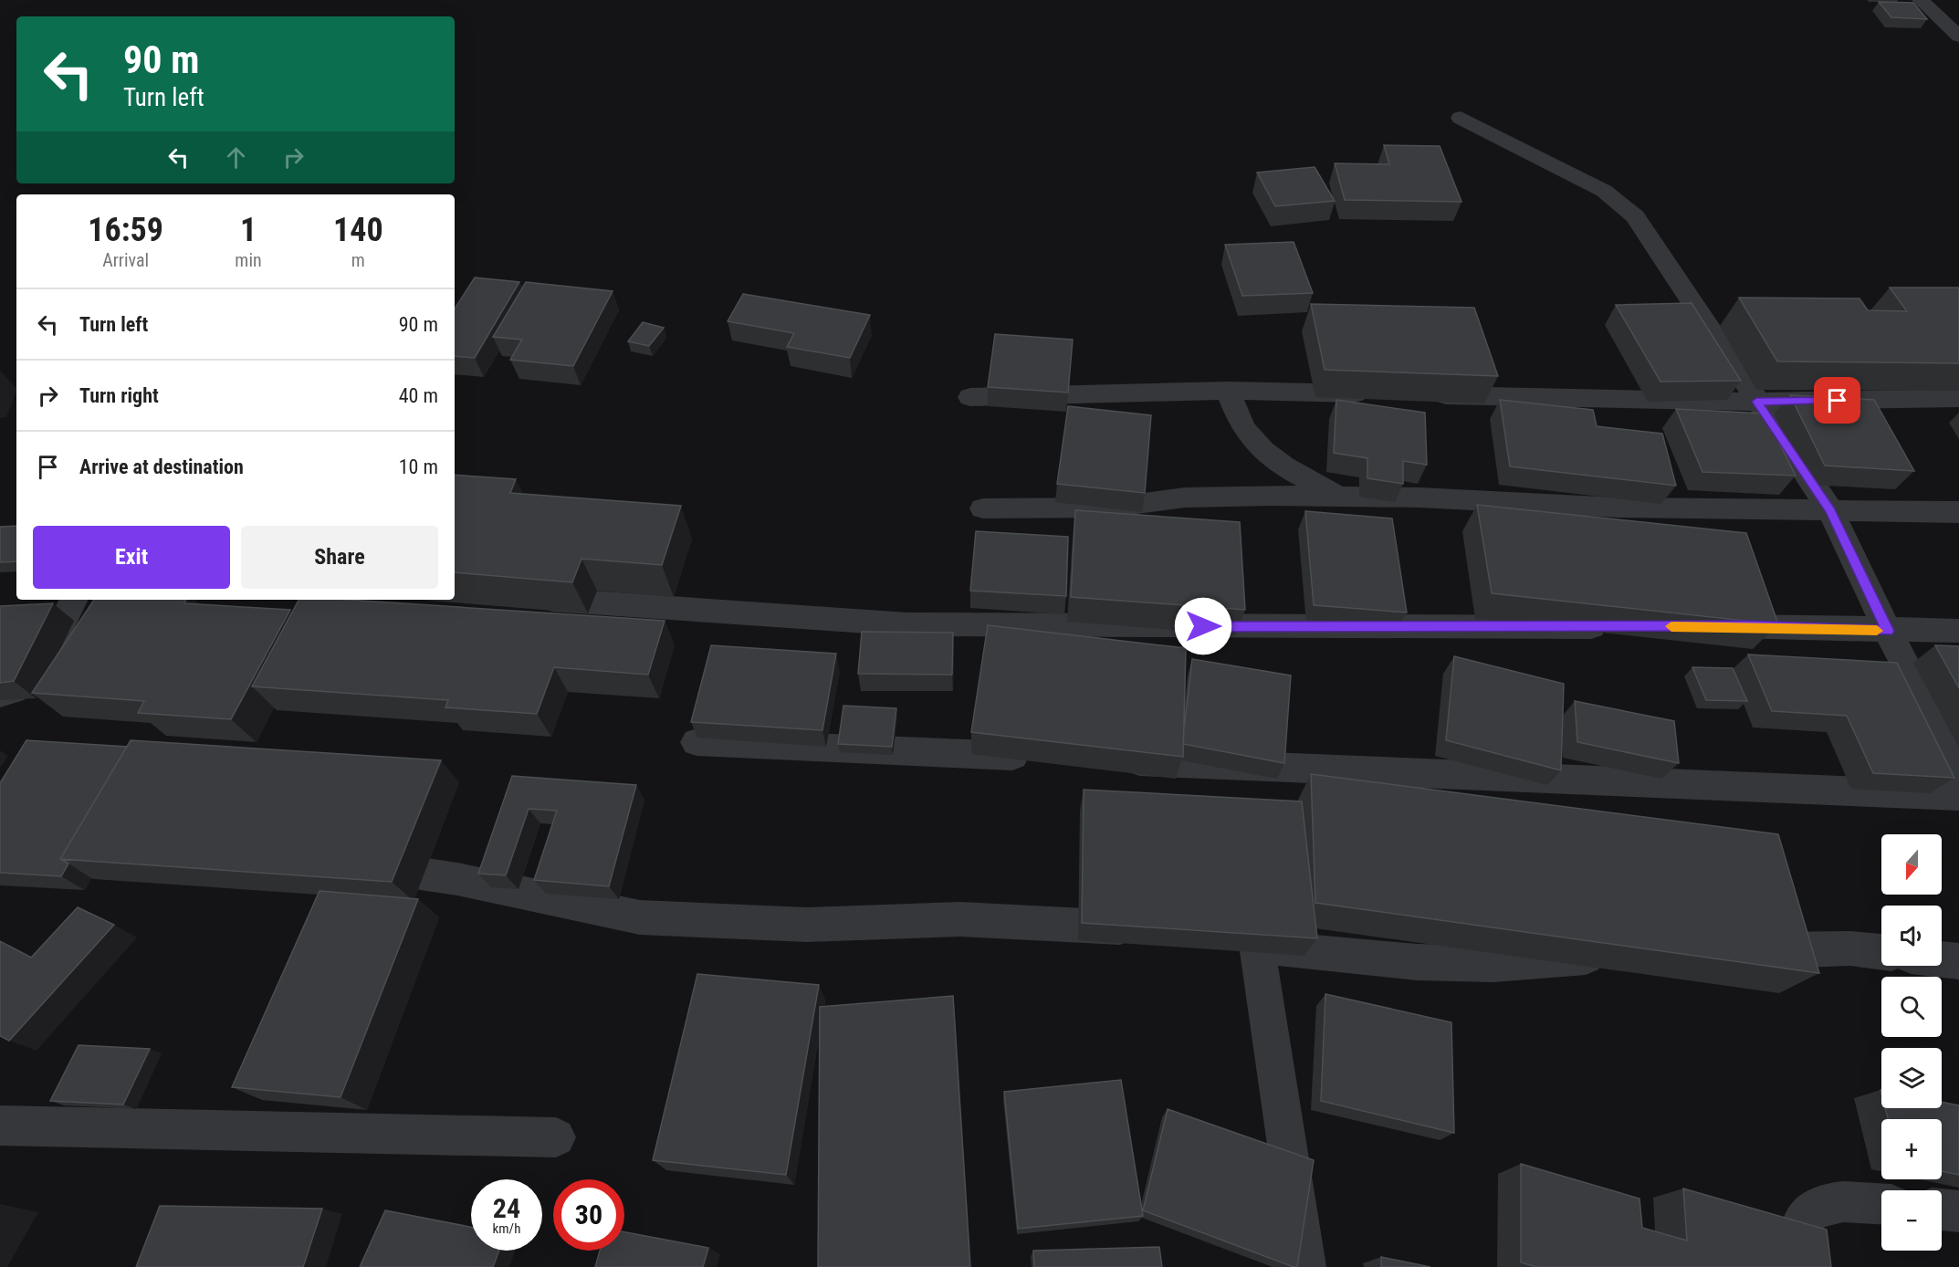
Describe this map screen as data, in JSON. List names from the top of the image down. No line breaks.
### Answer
{"north":"bottom","page":{"turn":["90 m","Turn left"],"eta":["16:59","Arrival","1","min","140","m"],"list":[{"name":"Turn left","value":"90 m"},{"name":"Turn right","value":"40 m"},{"name":"Arrive at destination","value":"10 m"}],"buttons":["Exit","Share"],"map_buttons":["+","−"],"speed":"24 km/h","limit":"30"}}
